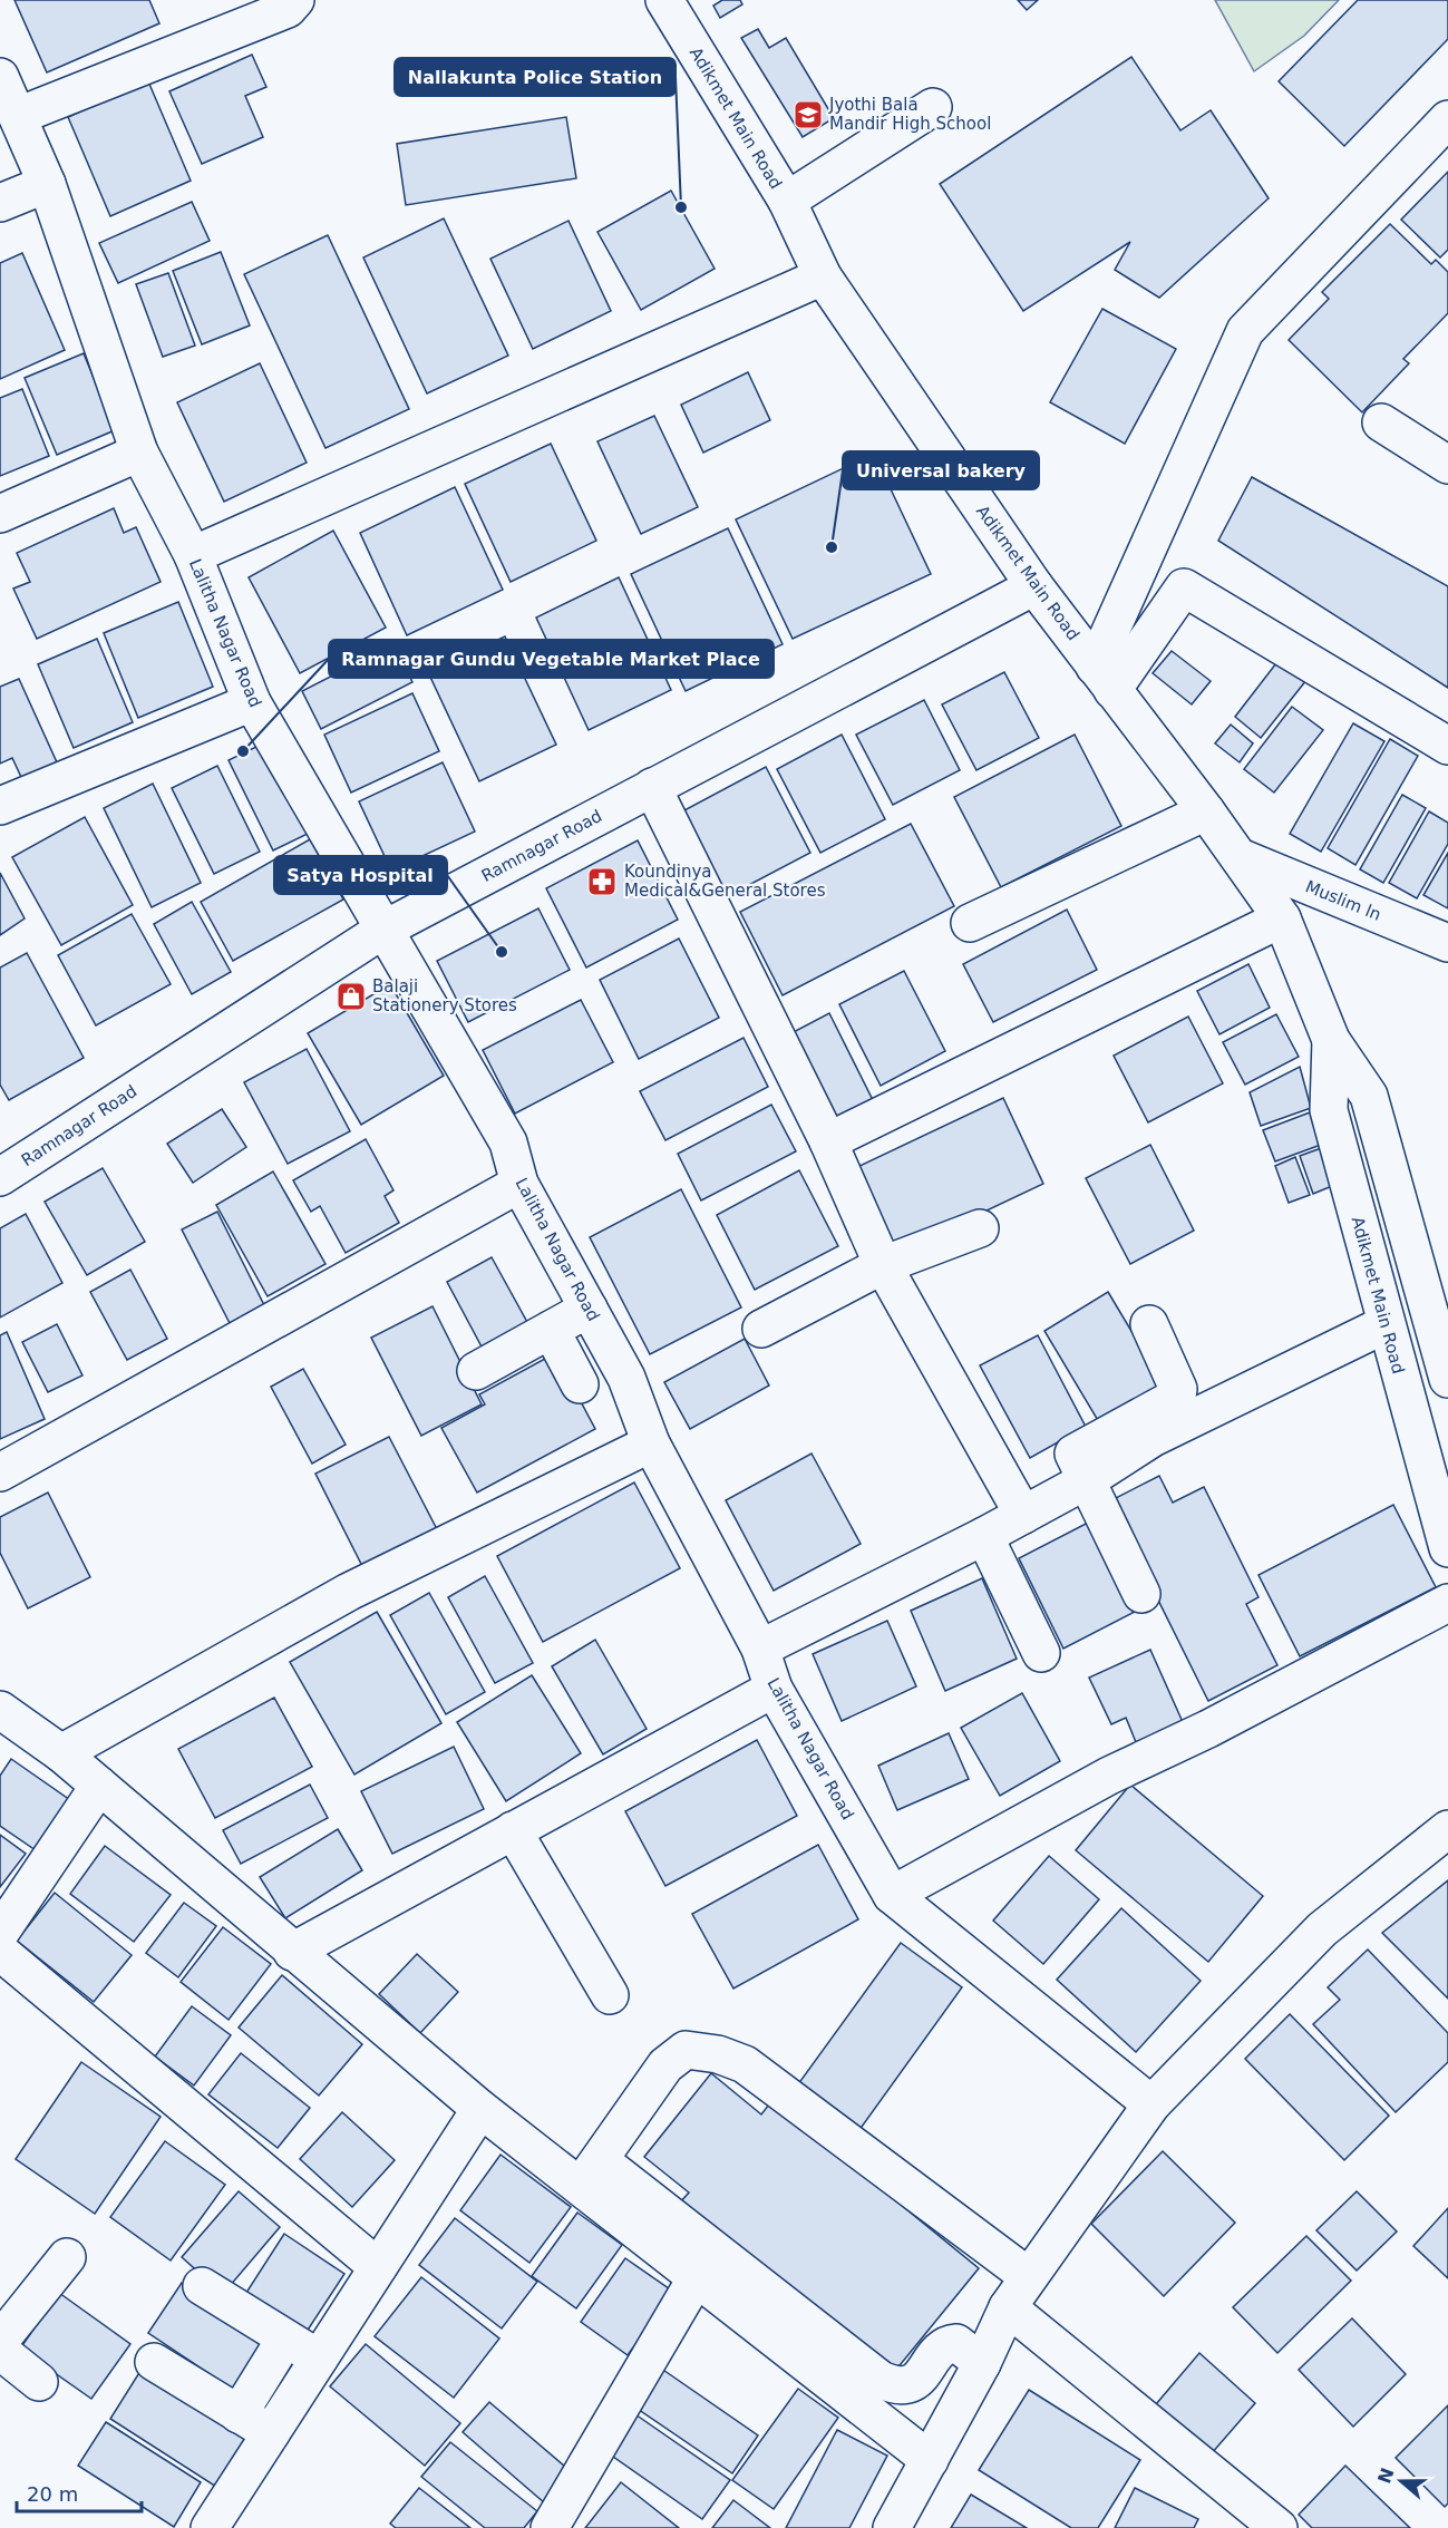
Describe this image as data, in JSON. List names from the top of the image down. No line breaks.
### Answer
{"streets":{"street":["Adikmet Main Road","Lalitha Nagar Road","Ramnagar Road","Muslim ln"]},"crossings":[["Adikmet Main Road","Ramnagar Road"],["Adikmet Main Road","Muslim ln"],["Lalitha Nagar Road","Ramnagar Road"]],"places":{"school or university":["Jyothi Bala Mandir High School"],"other":["Nallakunta Police Station","Universal bakery","Ramnagar Gundu Vegetable Market Place","Satya Hospital"],"pharmacy":["Koundinya Medical&General Stores"],"shop":["Balaji Stationery Stores"]},"scale_bar":"20 m","north":"left"}
